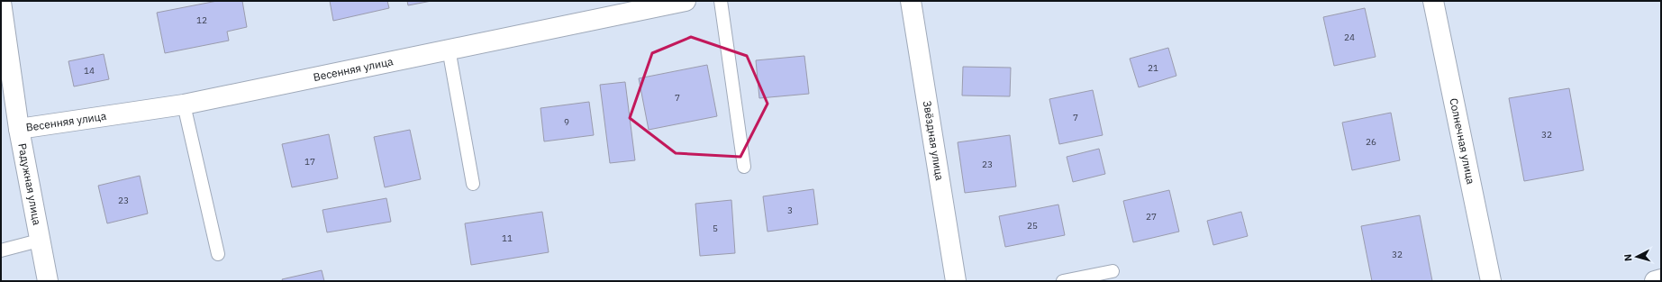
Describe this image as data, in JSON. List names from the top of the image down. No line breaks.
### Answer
{"streets":{"street":["Весенняя улица","Звёздная улица","Солнечная улица","Радужная улица"]},"crossings":[["Весенняя улица","Радужная улица"]],"house_numbers":["12","24","21","14","7","7","9","32","26","17","23","23","3","27","25","5","11","32"],"north":"left"}
